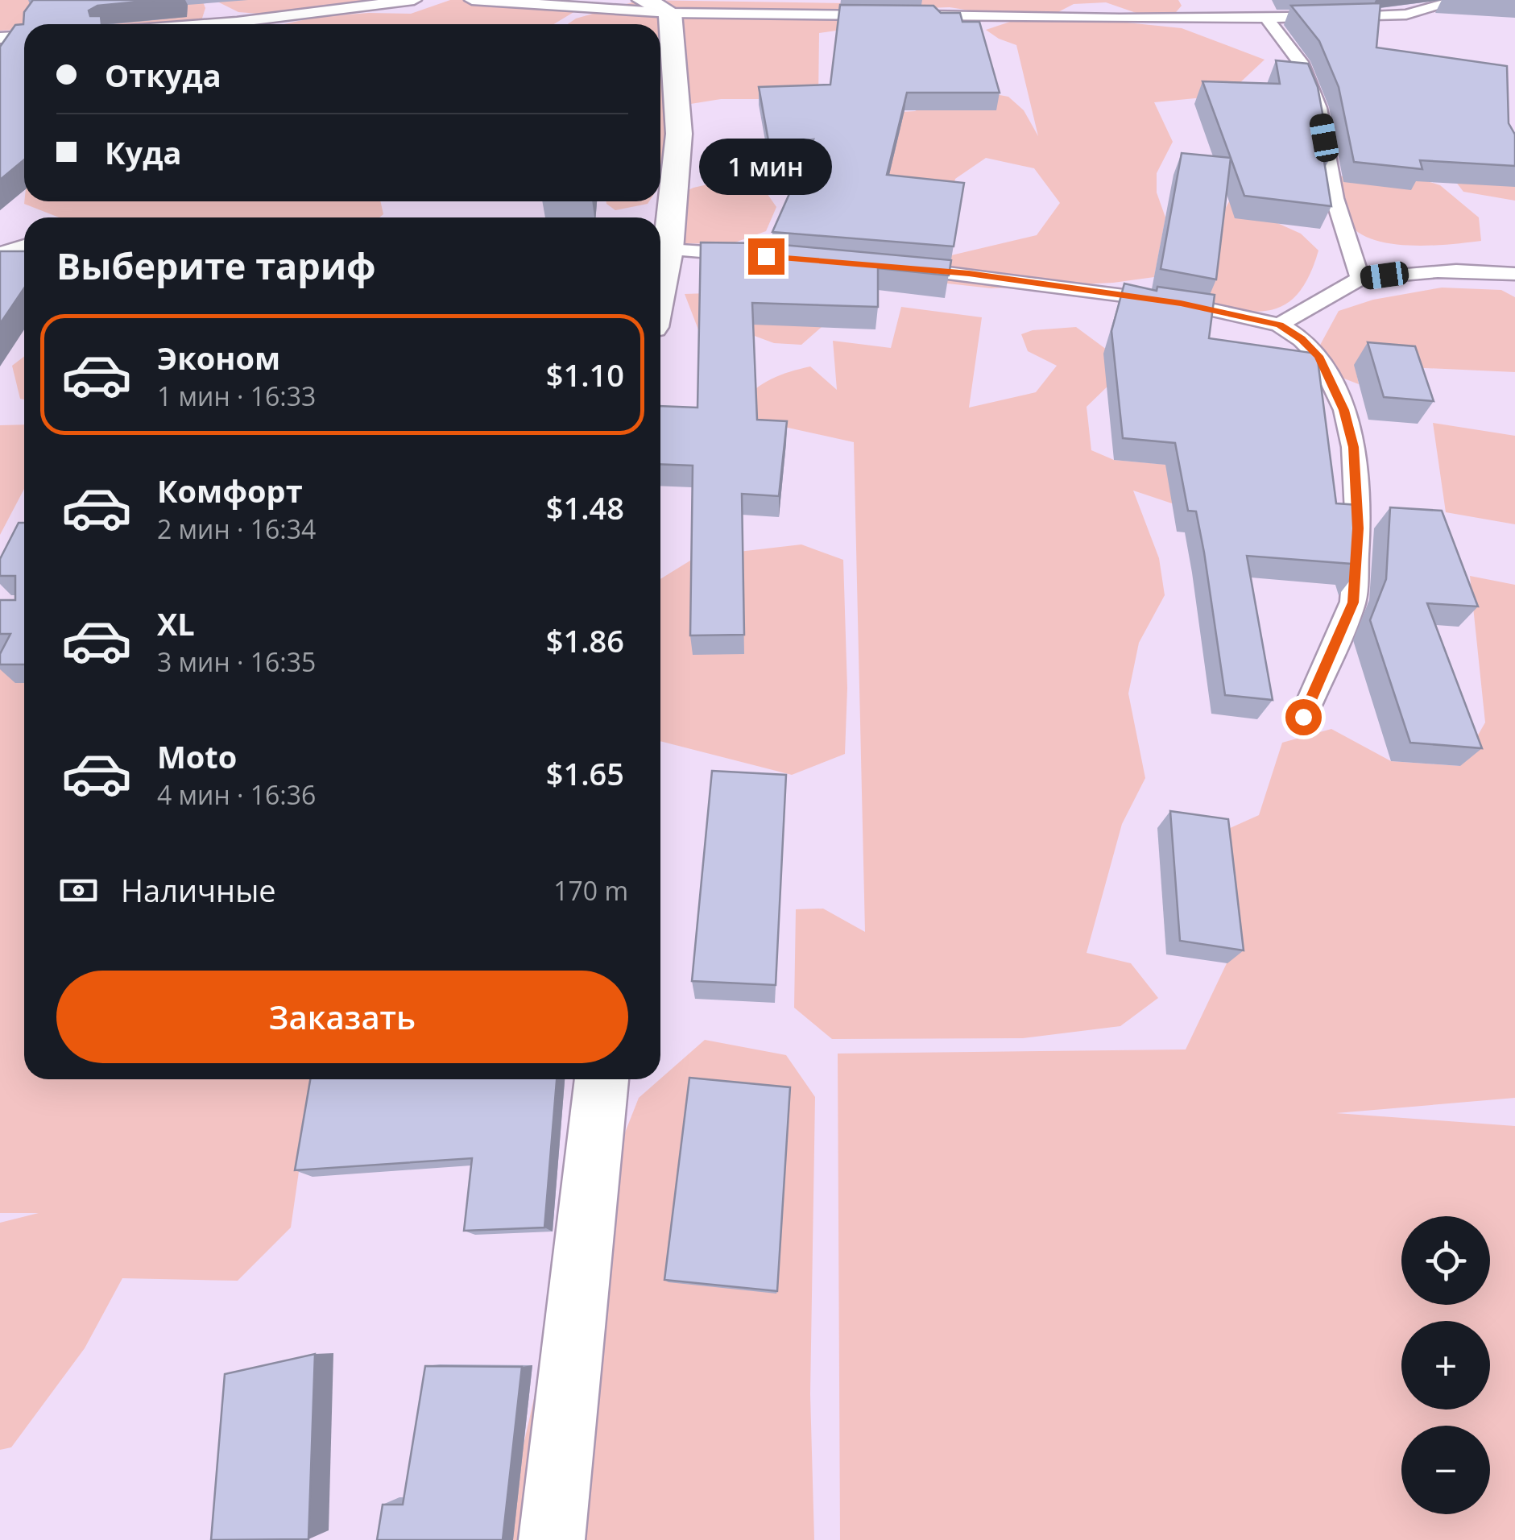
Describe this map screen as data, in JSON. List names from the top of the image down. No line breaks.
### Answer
{"page":{"banner":["Откуда","Куда"],"bubble":"1 мин","heading":"Выберите тариф","list":[{"name":"Эконом","note":"1 мин · 16:33","value":"$1.10"},{"name":"Комфорт","note":"2 мин · 16:34","value":"$1.48"},{"name":"XL","note":"3 мин · 16:35","value":"$1.86"},{"name":"Moto","note":"4 мин · 16:36","value":"$1.65"}],"pay":["Наличные","170 m"],"buttons":"Заказать","map_buttons":["+","−"]}}
